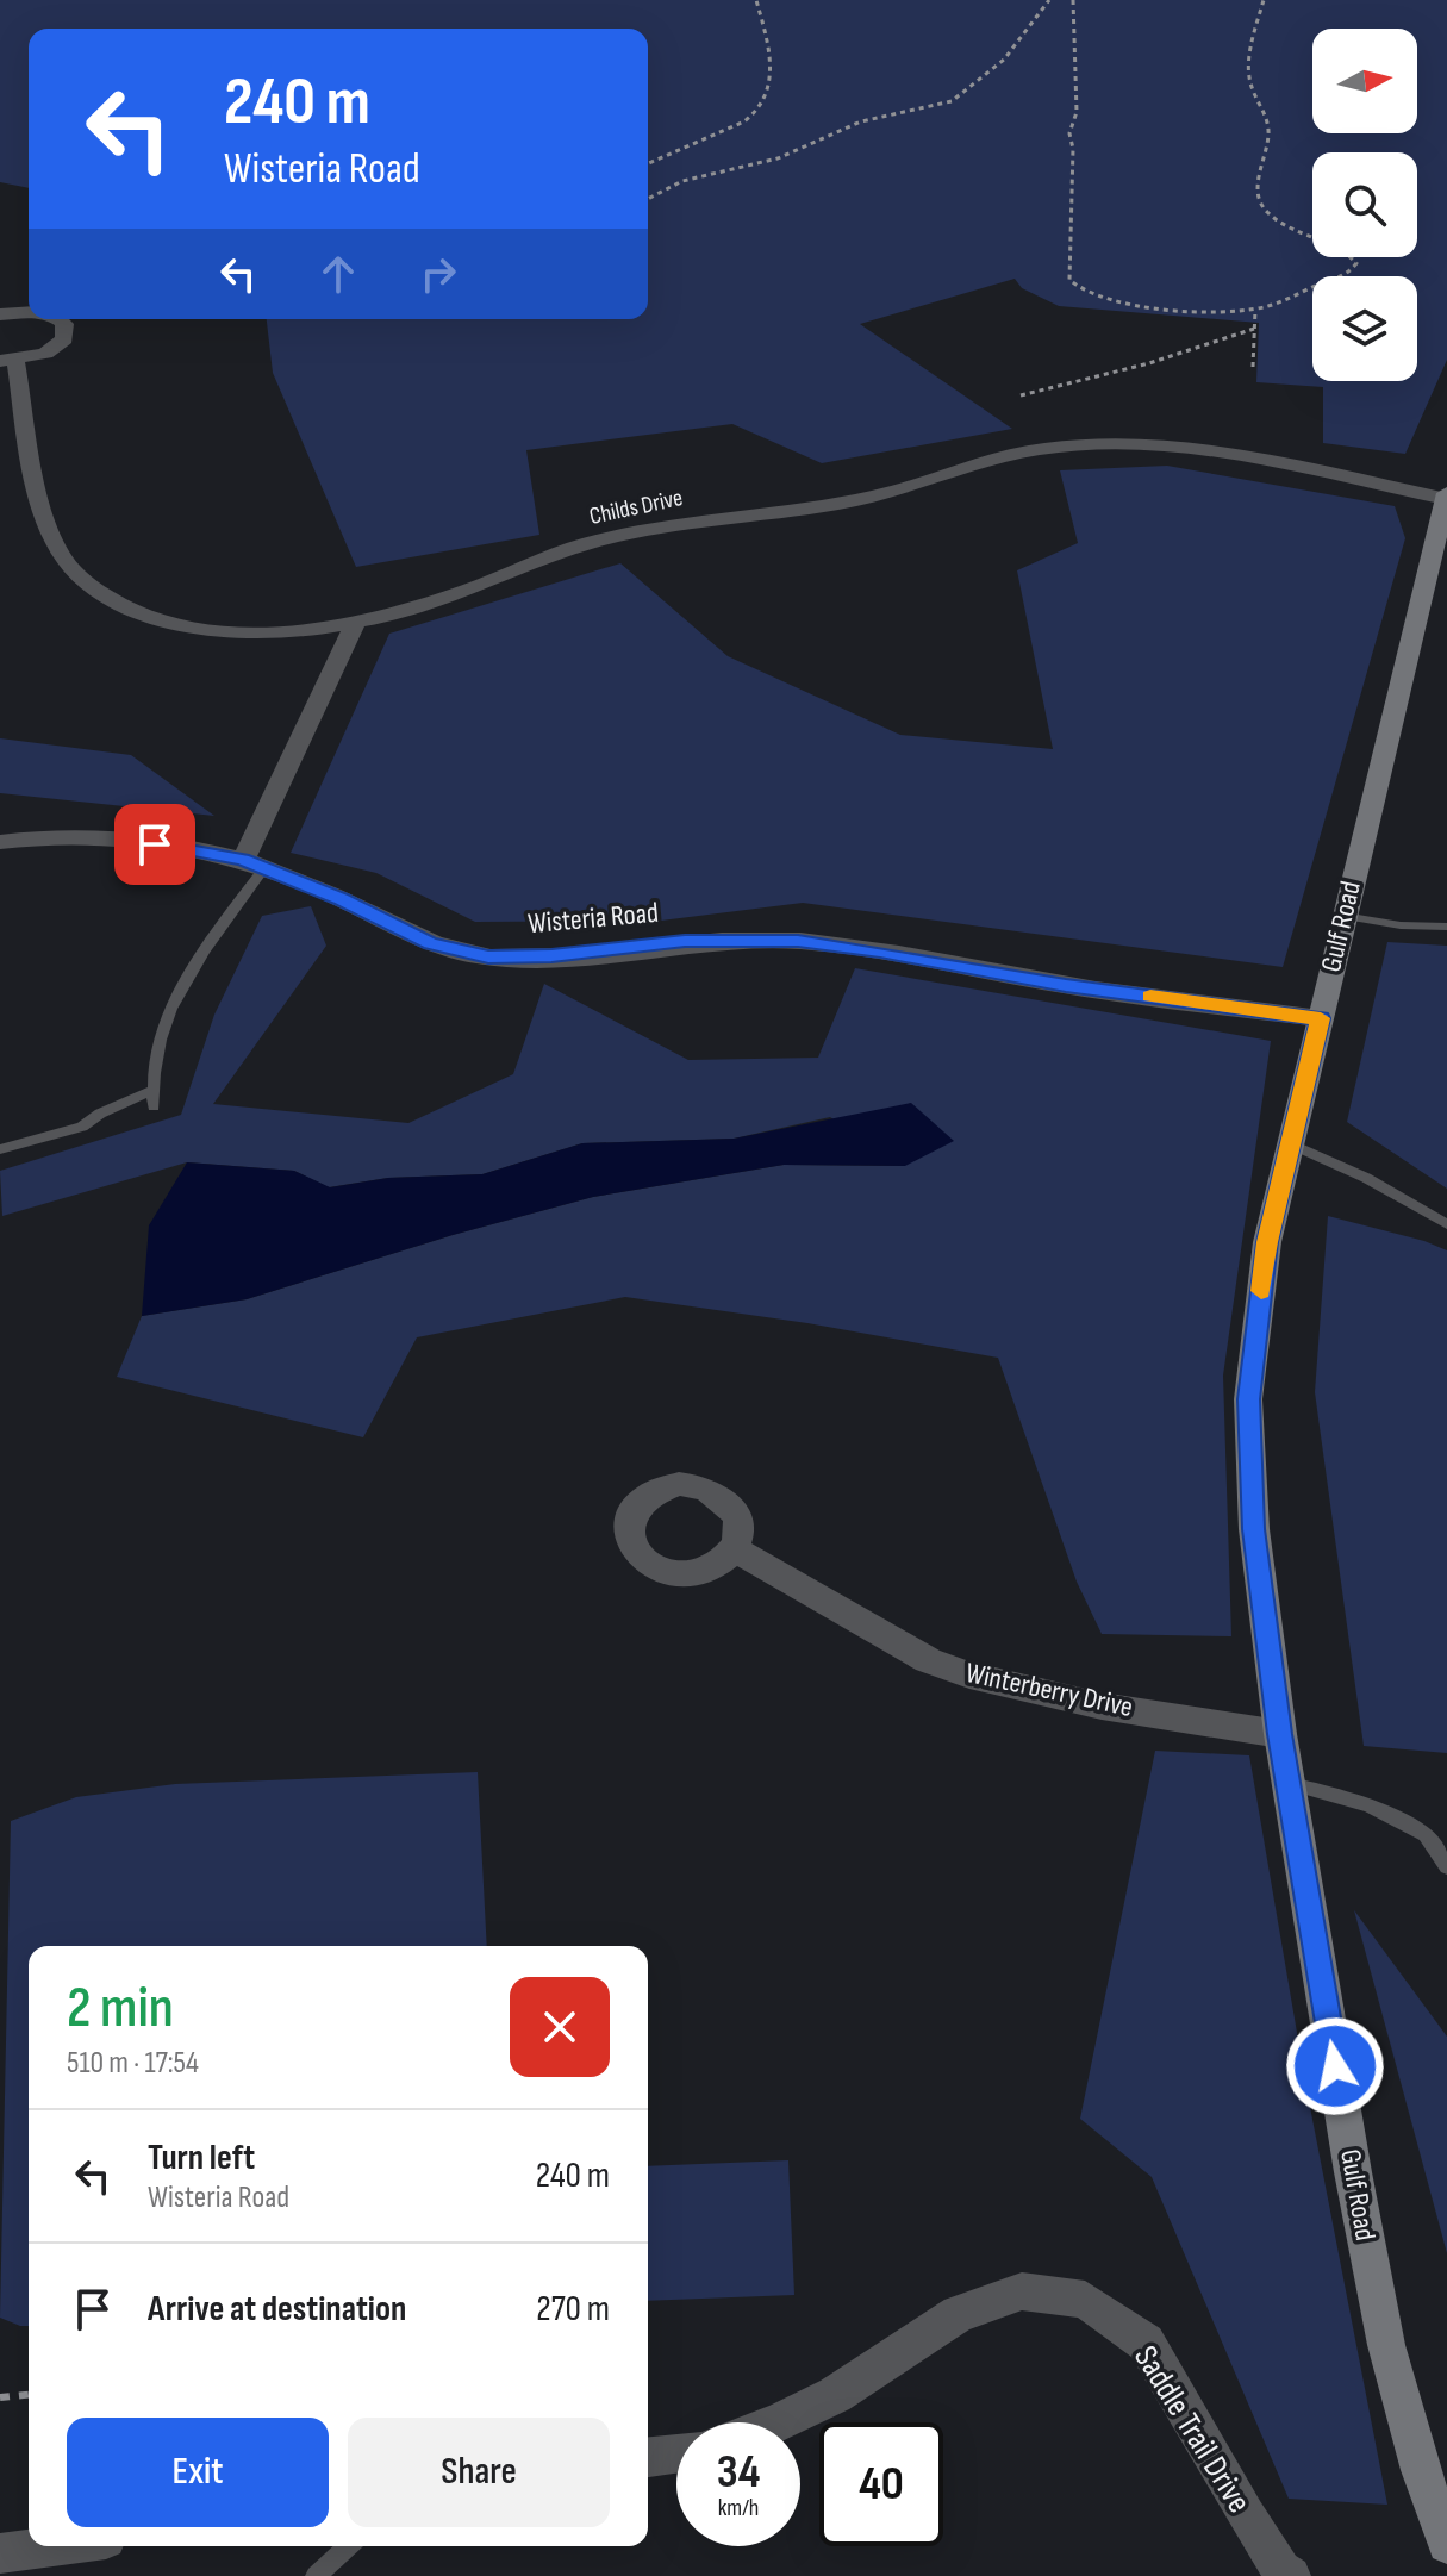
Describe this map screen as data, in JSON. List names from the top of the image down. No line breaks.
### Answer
{"streets":{"street":["Childs Drive","Wisteria Road","Gulf Road","Winterberry Drive","Saddle Trail Drive"]},"crossings":[["Childs Drive","Gulf Road"],["Wisteria Road","Gulf Road"],["Gulf Road","Winterberry Drive"]],"north":"right","page":{"turn":["240 m","Wisteria Road"],"heading":["2 min","510 m · 17:54"],"list":[{"name":"Turn left","note":"Wisteria Road","value":"240 m"},{"name":"Arrive at destination","value":"270 m"}],"buttons":["Exit","Share"],"speed":"34 km/h","limit":"40"}}
